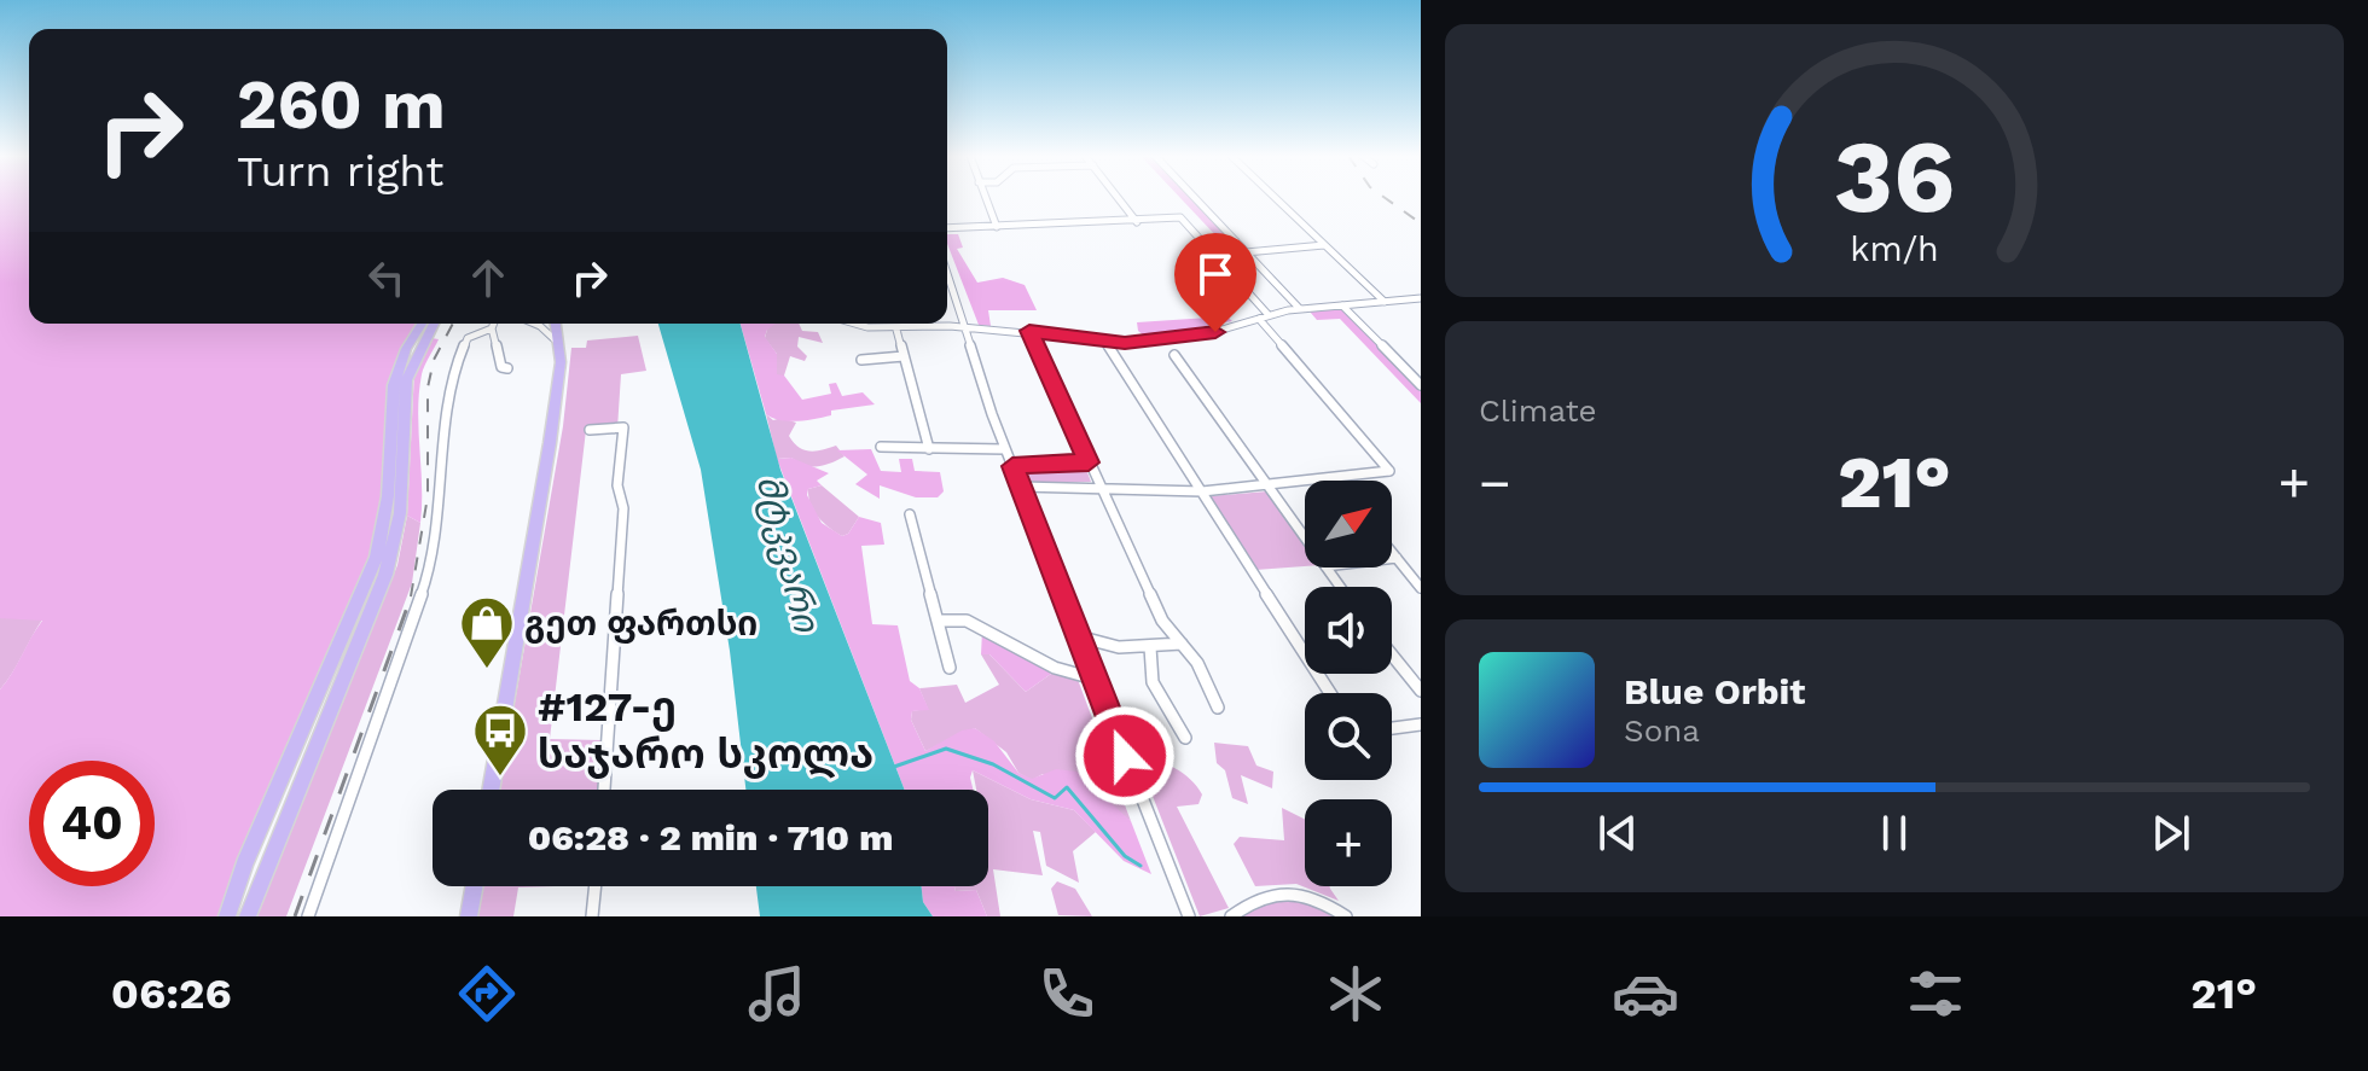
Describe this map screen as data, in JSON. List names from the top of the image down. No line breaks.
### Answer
{"water":["მტკვარი"],"places":{"shop":["გეთ ფართსი"],"bus stop":["#127-ე საჯარო სკოლა"]},"north":"top right","page":{"turn":["260 m","Turn right"],"tile":"Climate","heat":["−","21°","+"],"map_buttons":"+","song":["Blue Orbit","Sona"],"limit":"40","trip":"06:28 · 2 min · 710 m","tabs":["06:26","21°"],"gauge":["36","km/h"]}}
